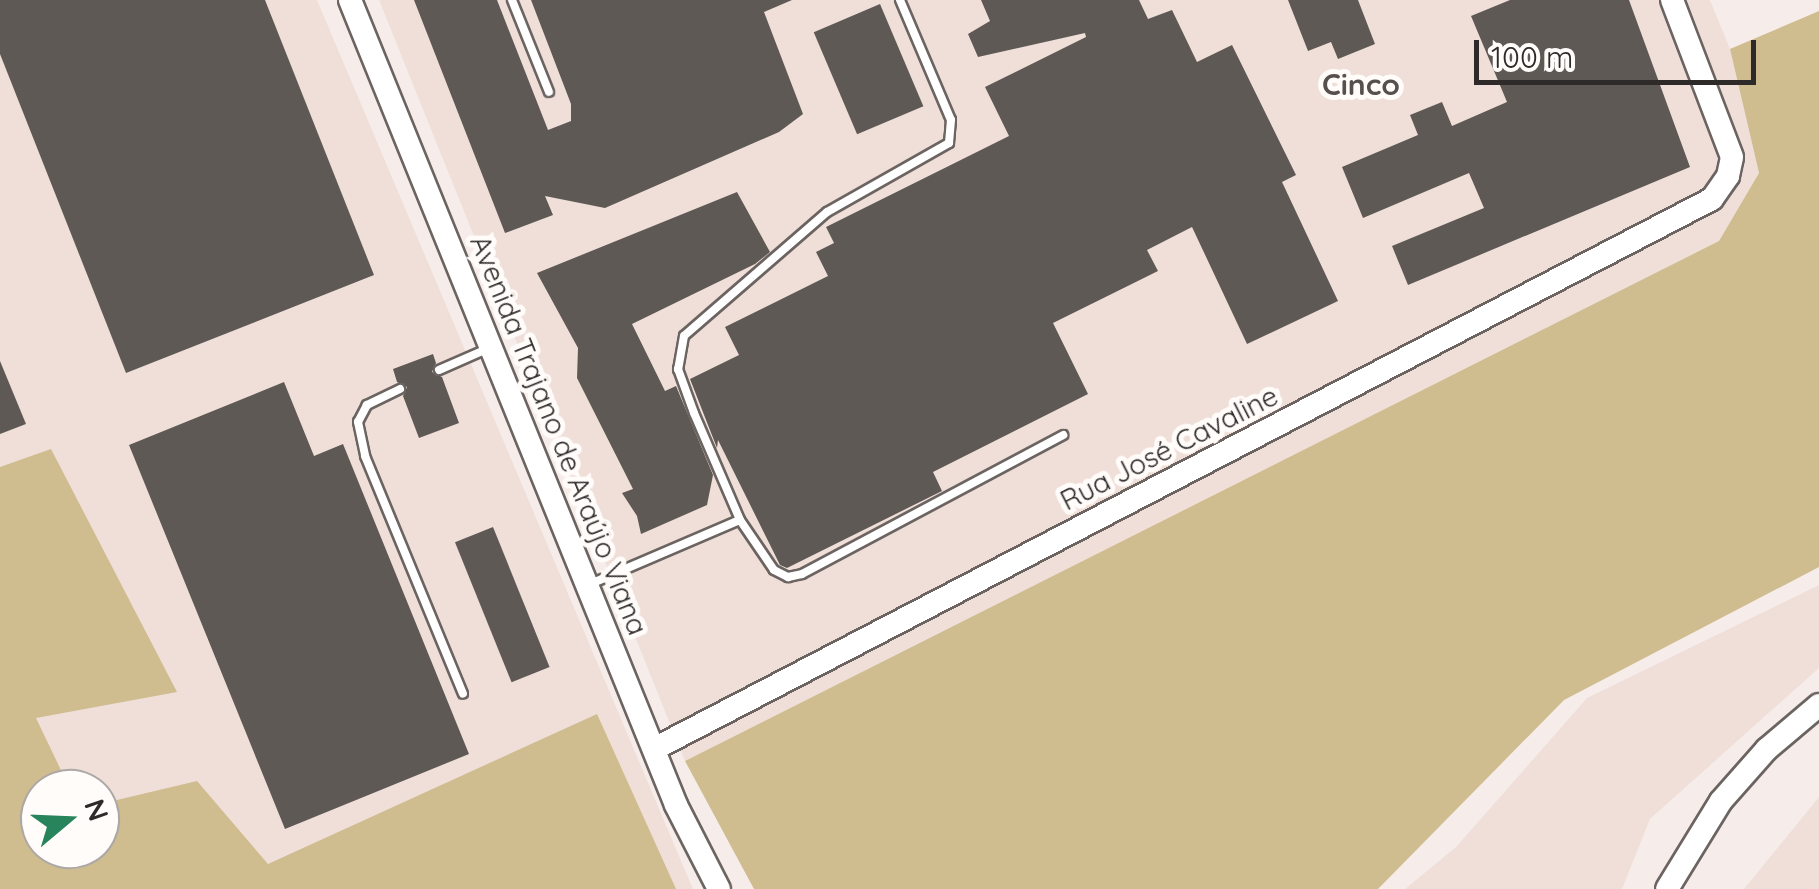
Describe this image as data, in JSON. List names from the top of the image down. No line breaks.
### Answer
{"streets":{"street":["Avenida Trajano de Araújo Viana","Rua José Cavaline"]},"crossings":[["Avenida Trajano de Araújo Viana","Rua José Cavaline"]],"districts":["Cinco"],"scale_bar":"100 m","north":"right"}
